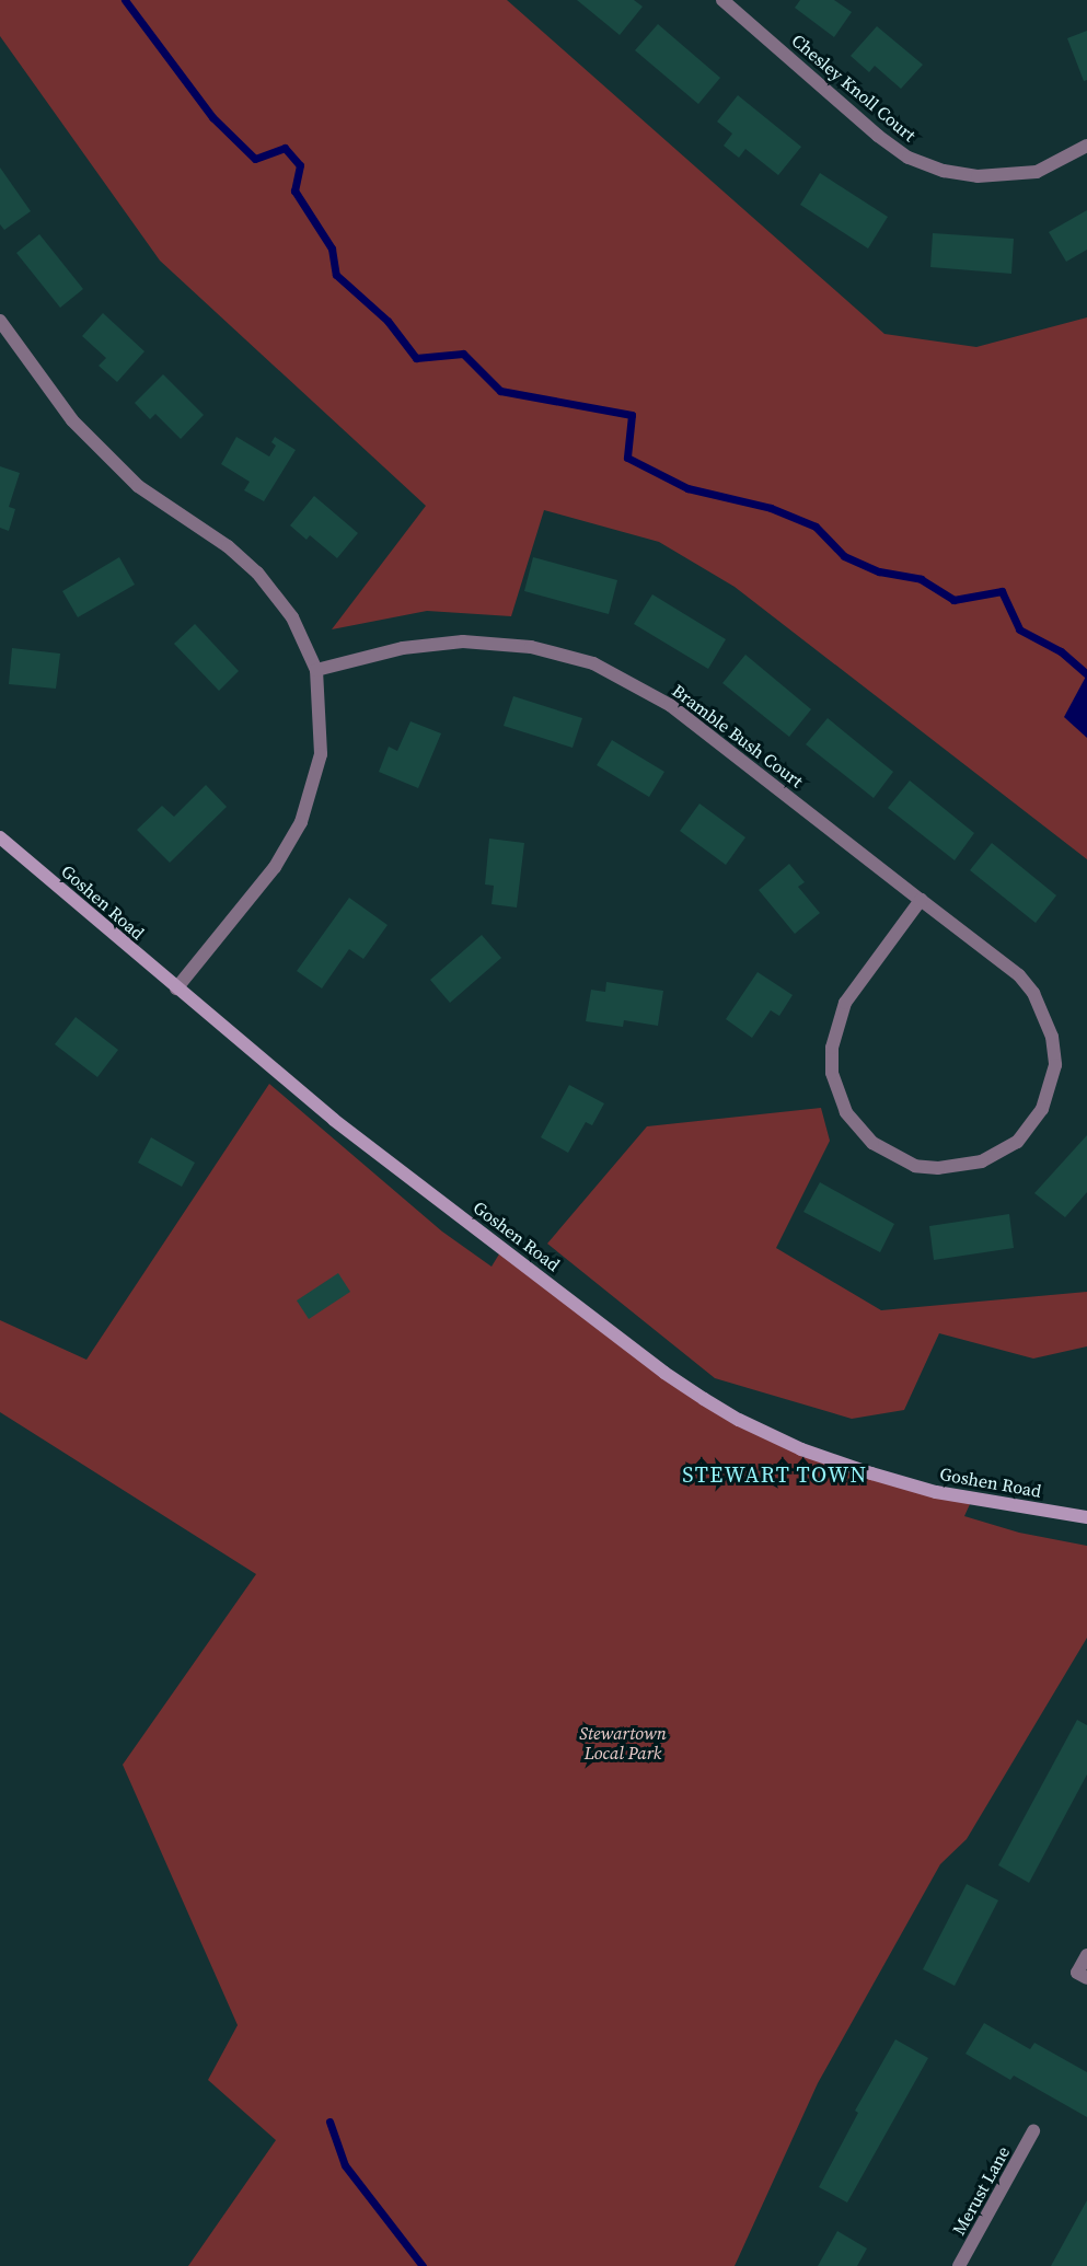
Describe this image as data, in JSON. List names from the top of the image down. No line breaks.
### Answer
{"streets":{"street":["Chesley Knoll Court","Bramble Bush Court","Goshen Road","Merust Lane"]},"districts":["STEWART TOWN"],"parks":["Stewartown Local Park"]}
